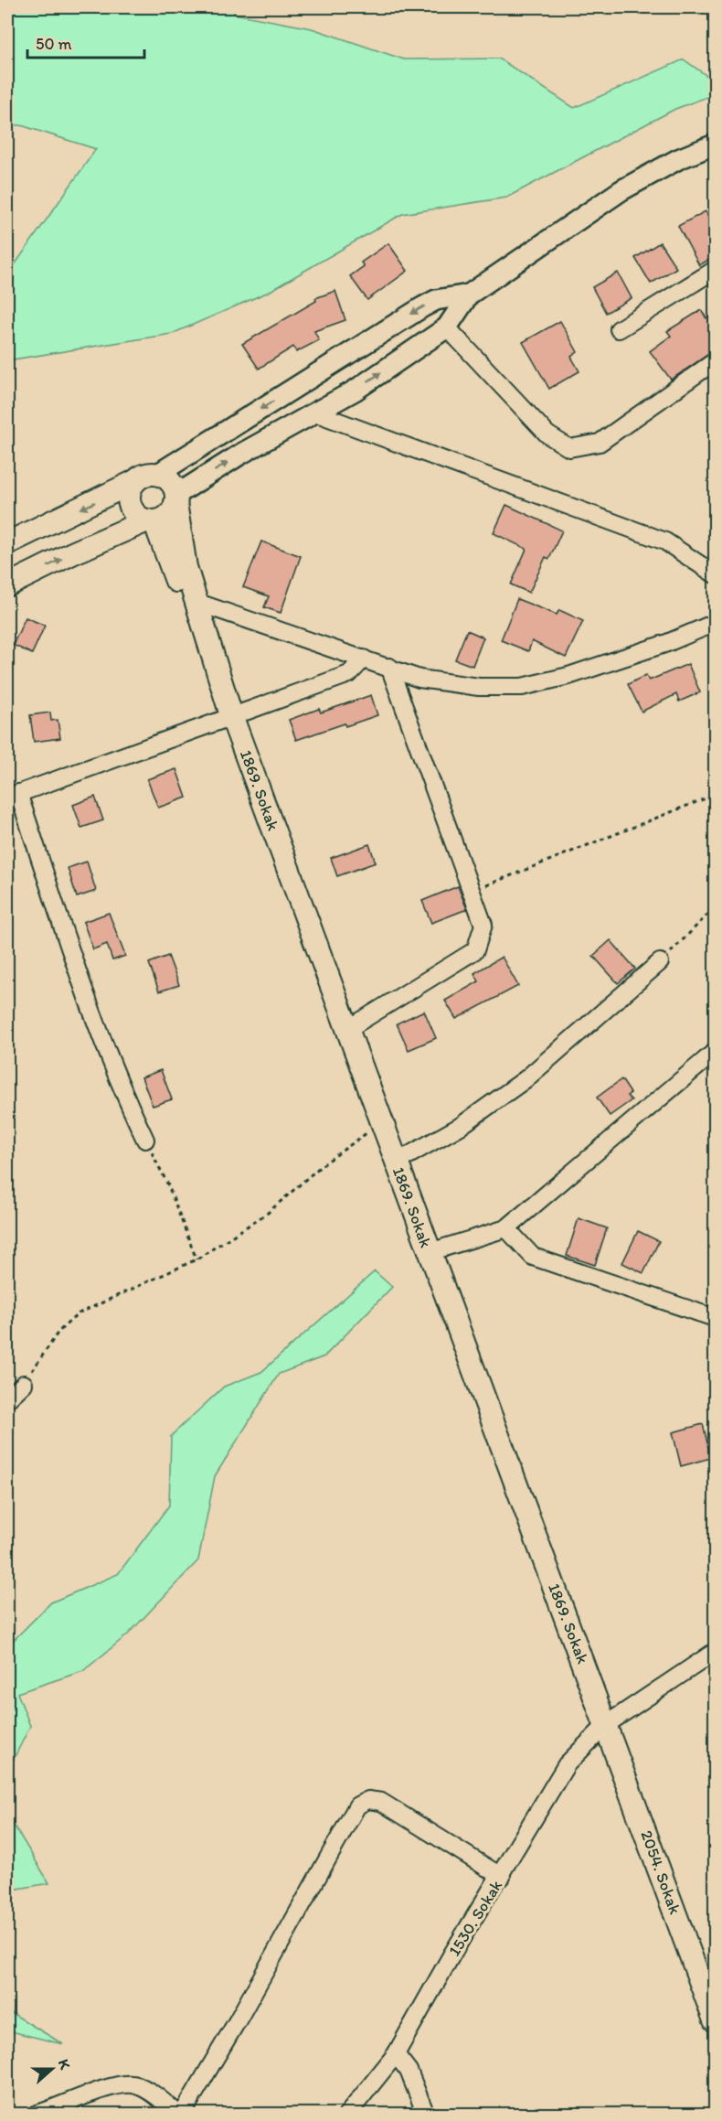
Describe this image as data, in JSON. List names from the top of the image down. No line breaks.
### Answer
{"streets":{"main road":["1869. Sokak","2054. Sokak"],"street":["1530. Sokak"]},"crossings":[["1869. Sokak","2054. Sokak"],["1869. Sokak","1530. Sokak"],["2054. Sokak","1530. Sokak"]],"scale_bar":"50 m","north":"right"}
